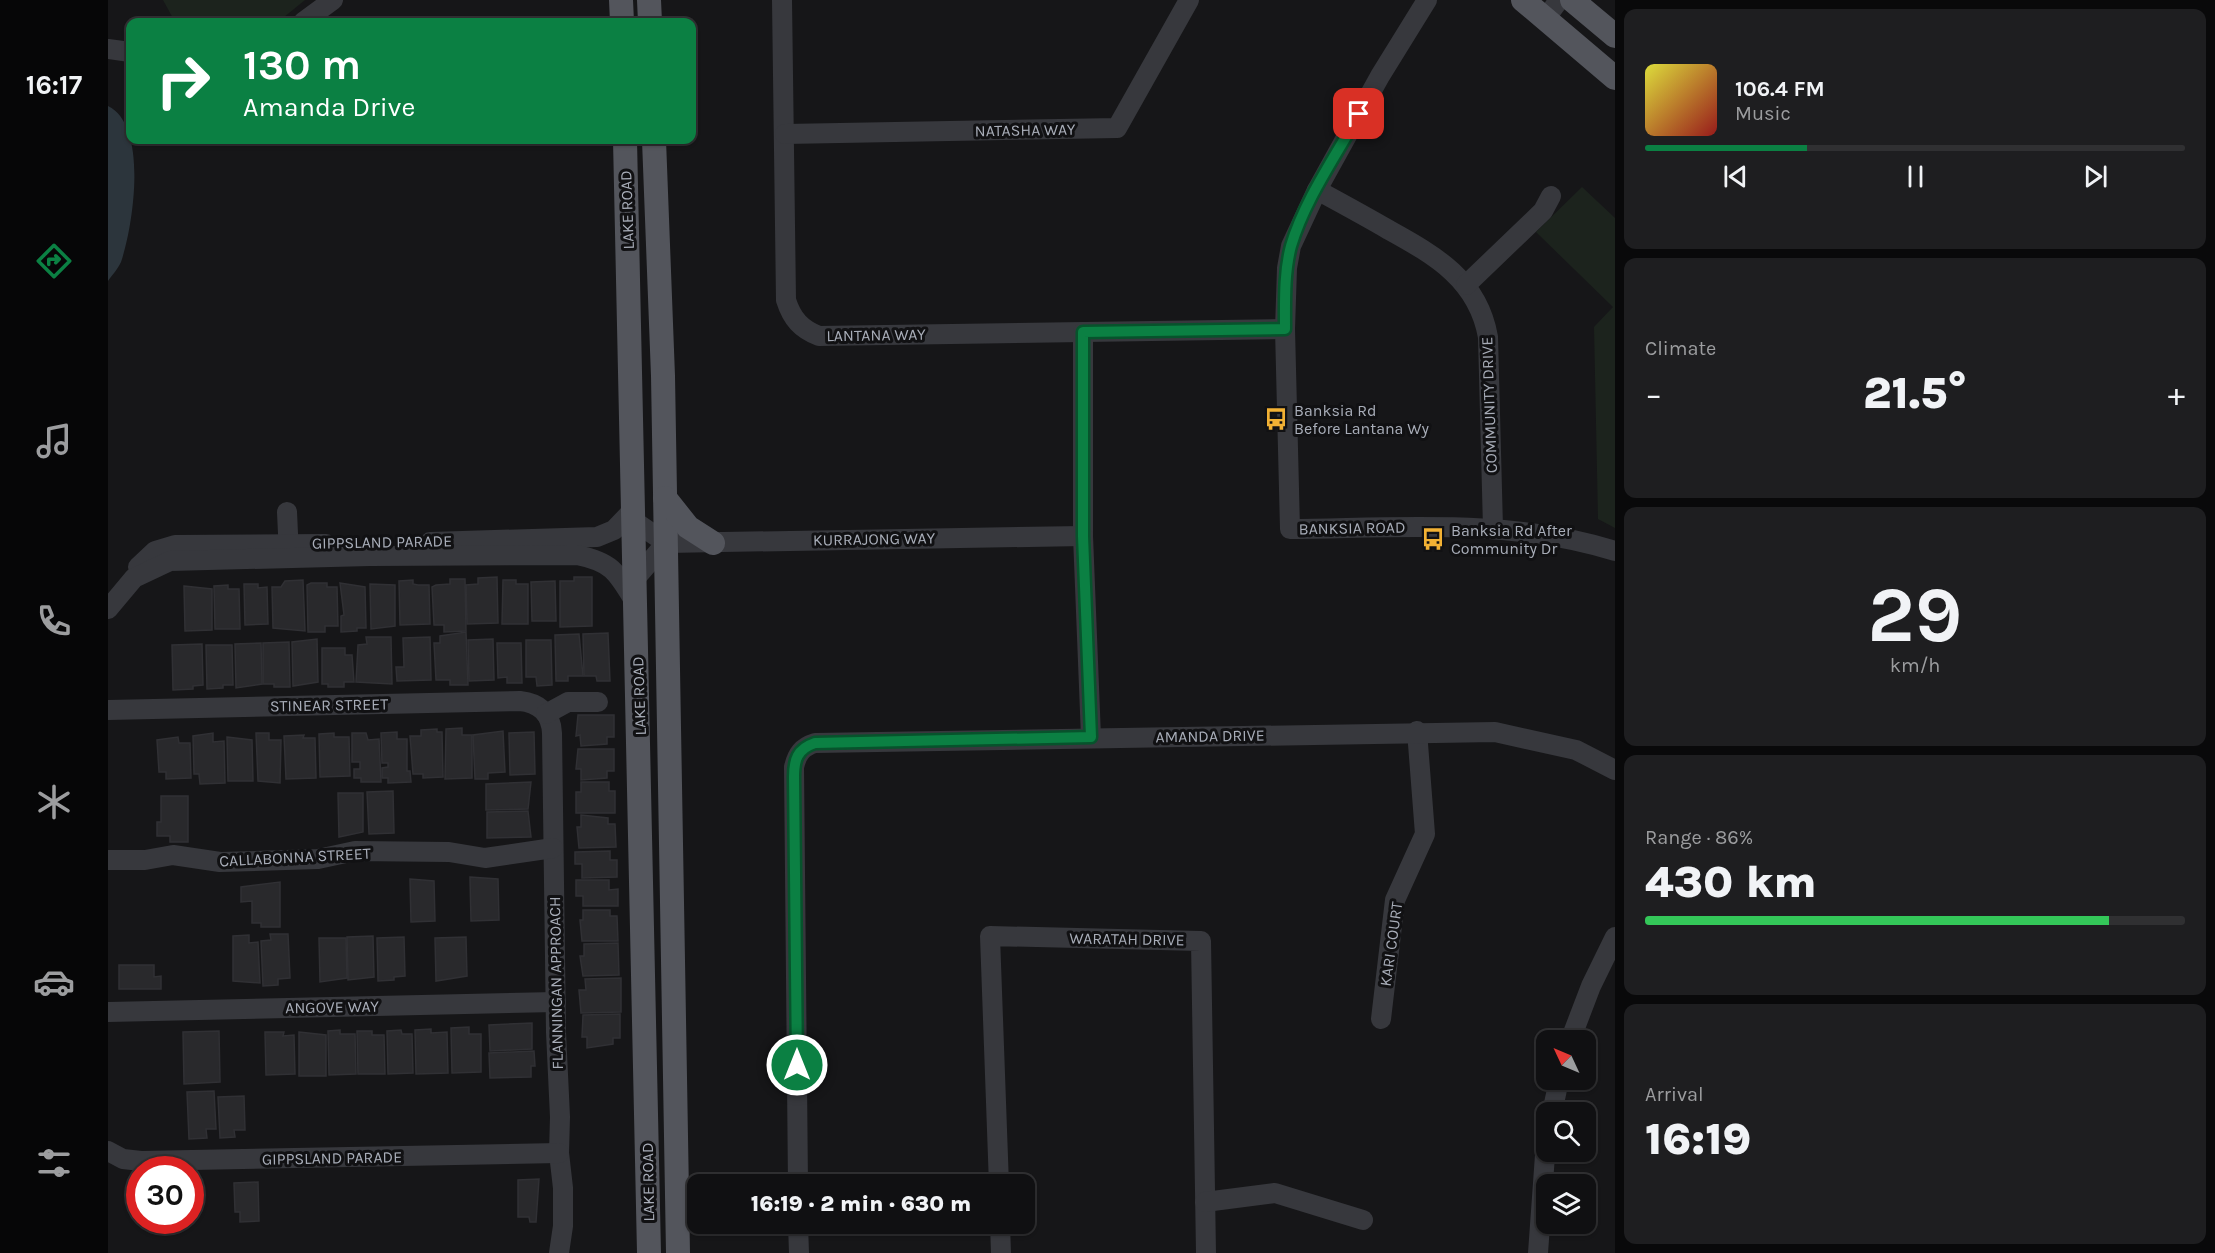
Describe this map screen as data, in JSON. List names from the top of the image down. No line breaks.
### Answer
{"streets":{"main road":["LAKE ROAD"],"street":["NATASHA WAY","LANTANA WAY","COMMUNITY DRIVE","BANKSIA ROAD","KURRAJONG WAY","GIPPSLAND PARADE","STINEAR STREET","AMANDA DRIVE","CALLABONNA STREET","WARATAH DRIVE","KARI COURT","FLANNINGAN APPROACH","ANGOVE WAY"]},"crossings":[["NATASHA WAY","LANTANA WAY"],["LAKE ROAD","KURRAJONG WAY"],["LAKE ROAD","GIPPSLAND PARADE"],["LANTANA WAY","BANKSIA ROAD"],["COMMUNITY DRIVE","BANKSIA ROAD"],["GIPPSLAND PARADE","FLANNINGAN APPROACH"],["STINEAR STREET","FLANNINGAN APPROACH"],["AMANDA DRIVE","KARI COURT"],["CALLABONNA STREET","FLANNINGAN APPROACH"],["FLANNINGAN APPROACH","ANGOVE WAY"]],"places":{"bus stop":["Banksia Rd Before Lantana Wy","Banksia Rd After Community Dr"]},"north":"top left","page":{"tabs":"16:17","turn":["130 m","Amanda Drive"],"song":["106.4 FM","Music"],"tile":["Climate",["29","km/h"],["Range · 86%","430 km"],["Arrival","16:19"]],"heat":["−","21.5°","+"],"limit":"30","trip":"16:19 · 2 min · 630 m"}}
